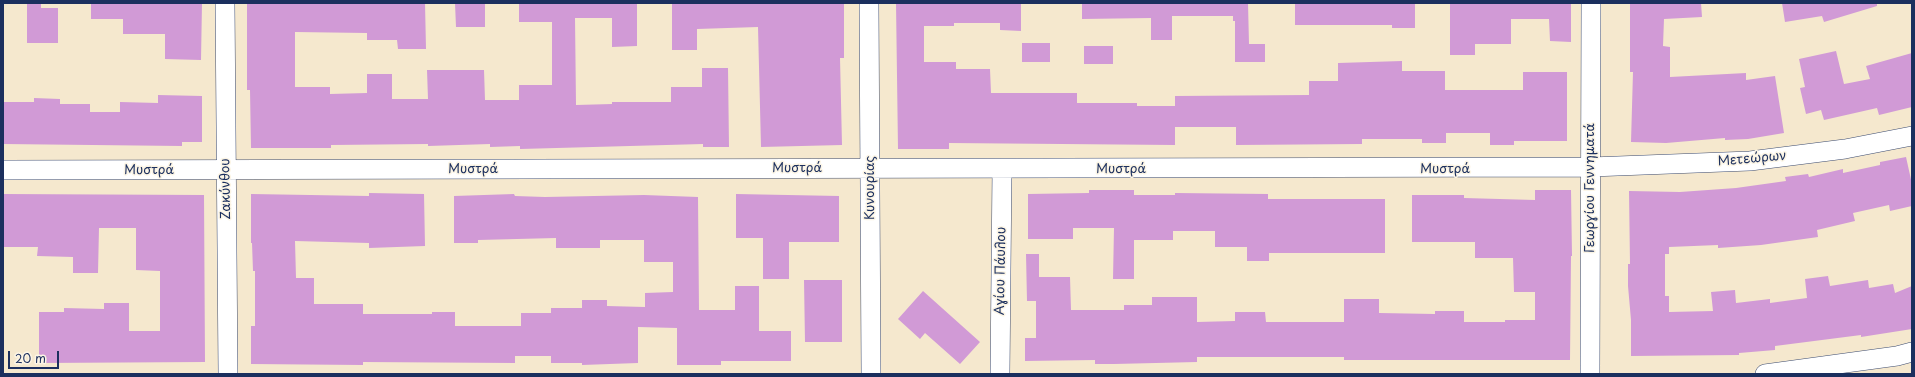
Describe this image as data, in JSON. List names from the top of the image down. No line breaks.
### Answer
{"streets":{"street":["Μετεώρων","Μυστρά","Κυνουρίας","Γεωργίου Γεννηματά","Ζακύνθου","Αγίου Πάυλου"]},"crossings":[["Μετεώρων","Μυστρά"],["Μετεώρων","Γεωργίου Γεννηματά"],["Μυστρά","Κυνουρίας"],["Μυστρά","Γεωργίου Γεννηματά"],["Μυστρά","Ζακύνθου"],["Μυστρά","Αγίου Πάυλου"]],"scale_bar":"20 m"}
